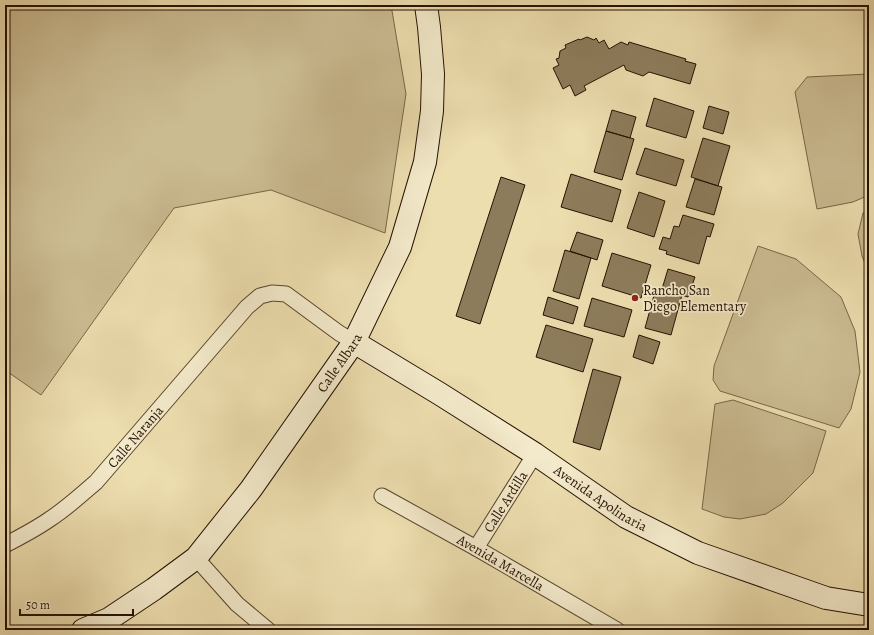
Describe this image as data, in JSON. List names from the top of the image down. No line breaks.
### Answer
{"streets":{"street":["Calle Albara","Calle Naranja","Avenida Apolinaria","Calle Ardilla","Avenida Marcella"]},"crossings":[["Calle Albara","Calle Naranja"],["Calle Albara","Avenida Apolinaria"],["Calle Naranja","Avenida Apolinaria"],["Avenida Apolinaria","Calle Ardilla"],["Calle Ardilla","Avenida Marcella"]],"places":["Rancho San Diego Elementary"],"scale_bar":"50 m"}
